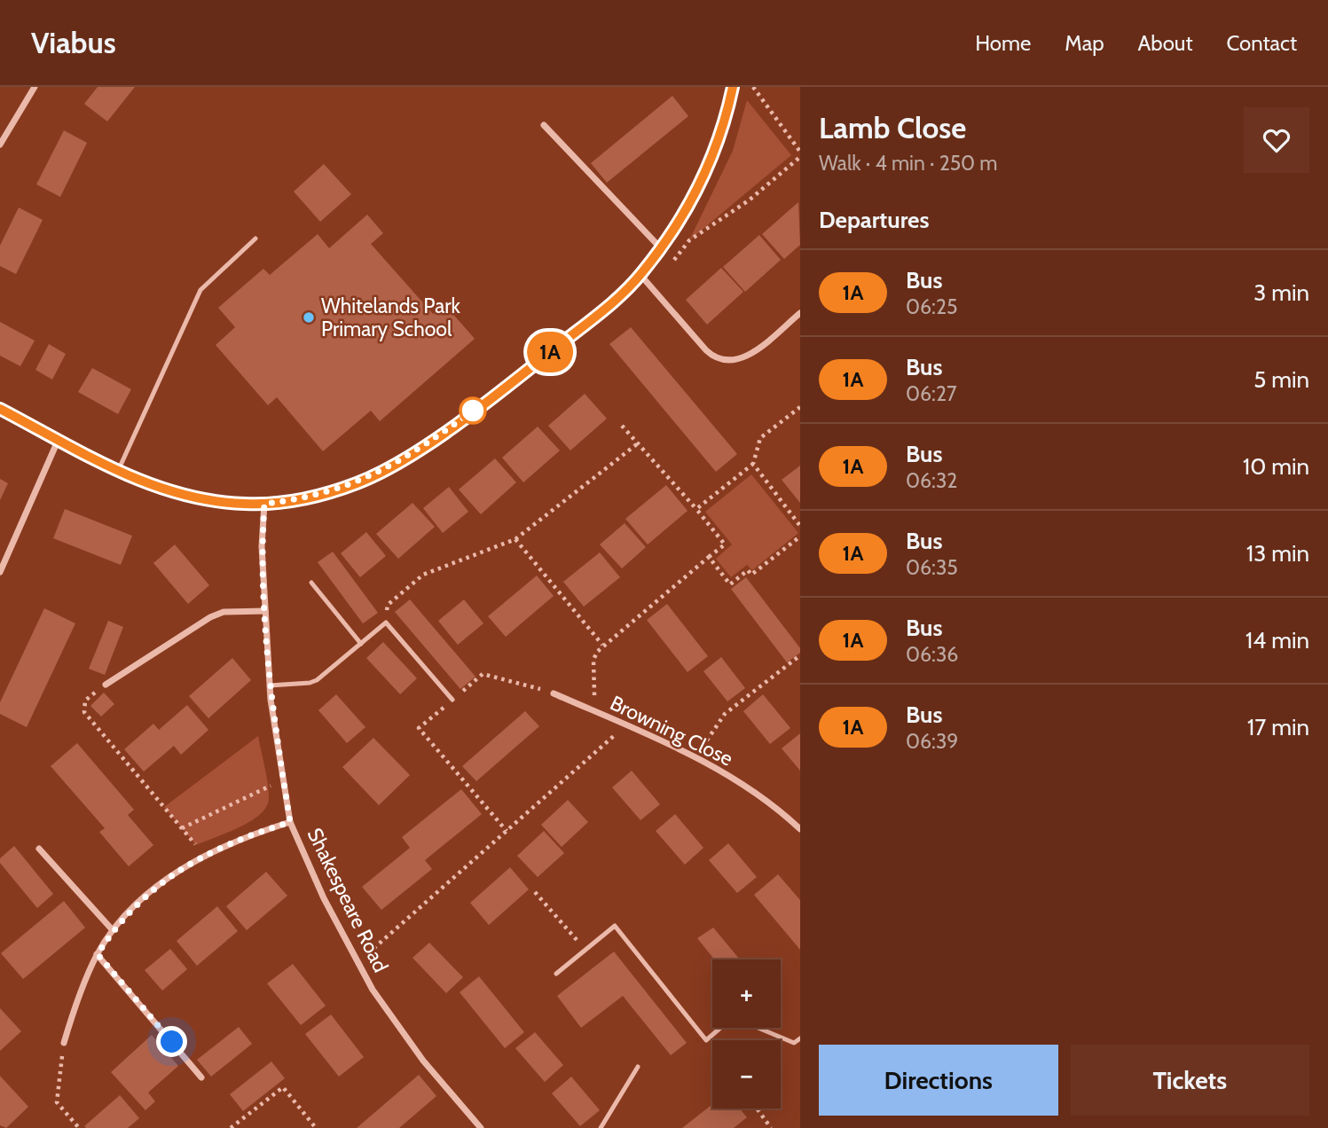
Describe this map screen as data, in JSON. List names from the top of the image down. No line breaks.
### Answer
{"streets":{"street":["Browning Close","Shakespeare Road"]},"places":["Whitelands Park Primary School"],"lines":["bus line 1A"],"page":{"header":"Viabus","nav":["Home","Map","About","Contact"],"on_map":"1A","heading":[["Lamb Close","Walk · 4 min · 250 m"],"Departures"],"list":[{"mark":"1A","name":"Bus","note":"06:25","value":"3 min"},{"mark":"1A","name":"Bus","note":"06:27","value":"5 min"},{"mark":"1A","name":"Bus","note":"06:32","value":"10 min"},{"mark":"1A","name":"Bus","note":"06:35","value":"13 min"},{"mark":"1A","name":"Bus","note":"06:36","value":"14 min"},{"mark":"1A","name":"Bus","note":"06:39","value":"17 min"}],"map_buttons":["+","−"],"buttons":["Directions","Tickets"]}}
